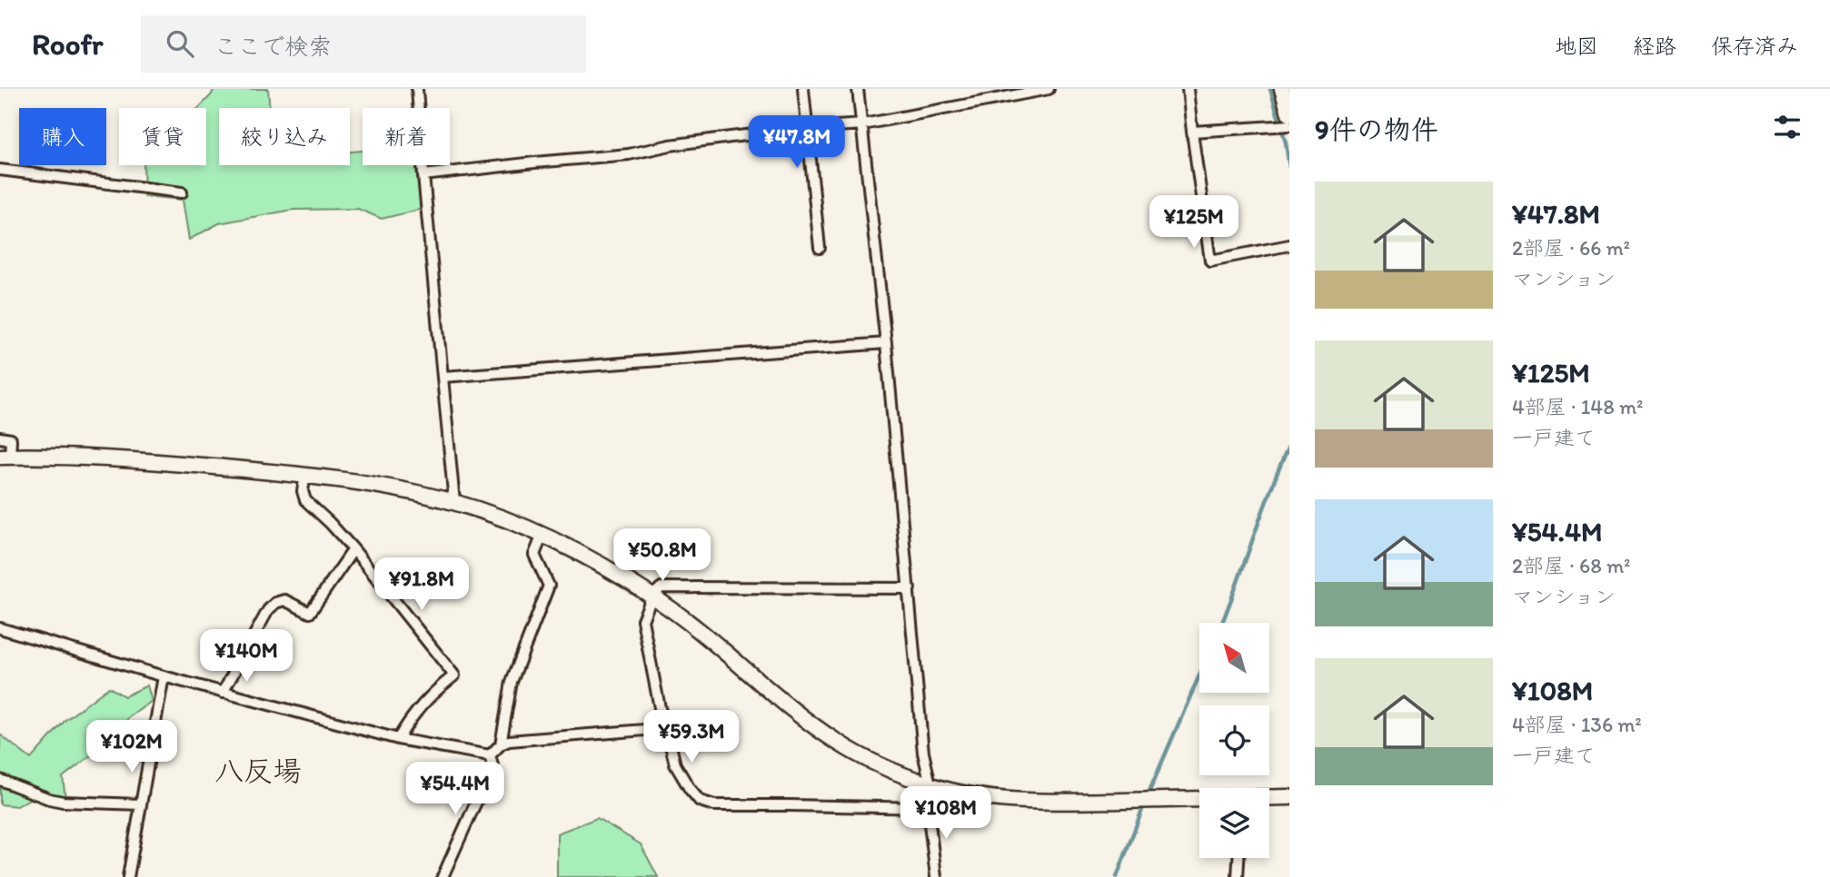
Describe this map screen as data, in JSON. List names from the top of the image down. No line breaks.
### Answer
{"districts":["八反場"],"north":"top left","page":{"header":"Roofr","search":"ここで検索","nav":["地図","経路","保存済み"],"heading":"9件の物件","chip":["購入","賃貸","絞り込み","新着"],"price":["¥47.8M","¥125M","¥50.8M","¥91.8M","¥140M","¥59.3M","¥102M","¥54.4M","¥108M"],"list":[{"name":"¥47.8M","note":"2部屋 · 66 m² · マンション"},{"name":"¥125M","note":"4部屋 · 148 m² · 一戸建て"},{"name":"¥54.4M","note":"2部屋 · 68 m² · マンション"},{"name":"¥108M","note":"4部屋 · 136 m² · 一戸建て"}]}}
